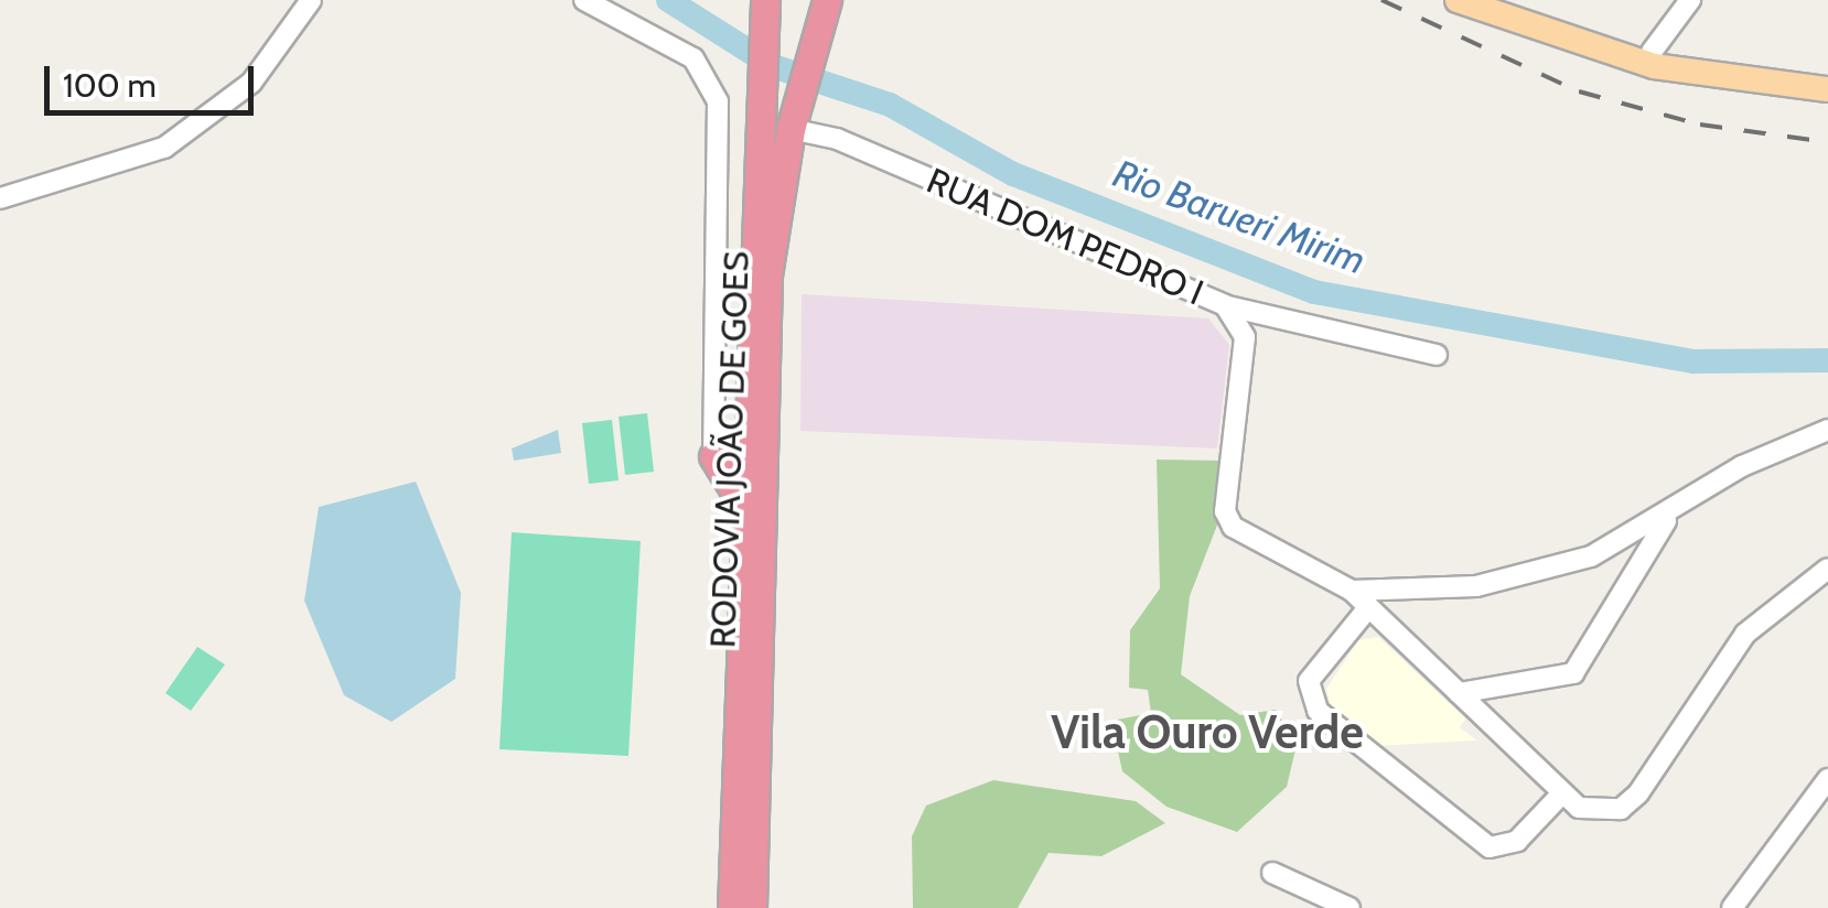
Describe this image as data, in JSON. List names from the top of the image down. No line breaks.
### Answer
{"streets":{"highway":["RODOVIA JOÃO DE GOES"],"street":["RUA DOM PEDRO I"]},"crossings":[["RUA DOM PEDRO I","RODOVIA JOÃO DE GOES"]],"districts":["Vila Ouro Verde"],"water":["Rio Barueri Mirim"],"scale_bar":"100 m"}
